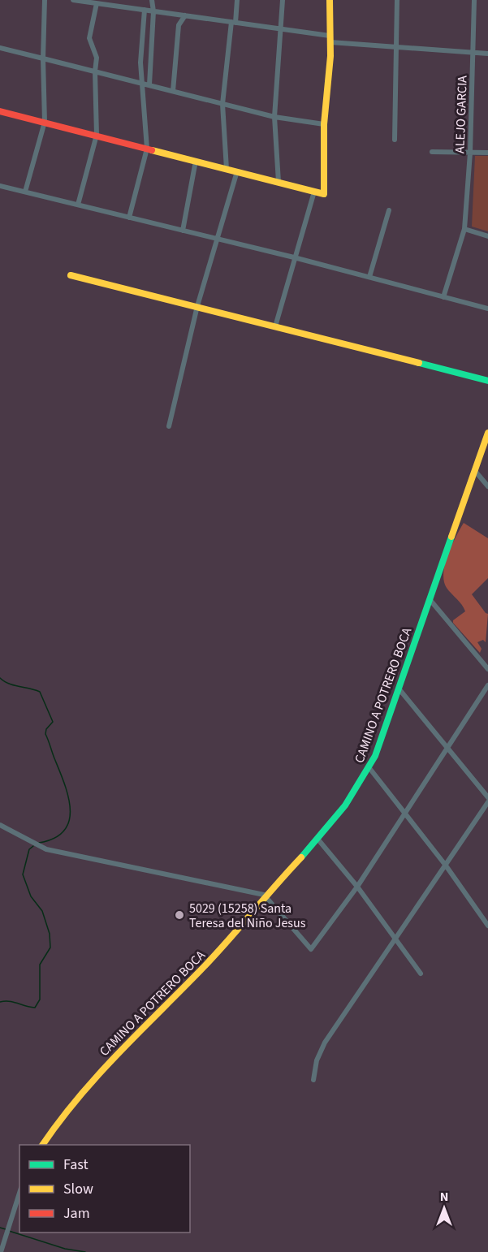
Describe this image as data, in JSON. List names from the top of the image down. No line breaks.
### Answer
{"streets":{"street":["ALEJO GARCIA","CAMINO A POTRERO BOCA"]},"places":["5029 (15258) Santa Teresa del Niño Jesus"],"legend":["Fast","Slow","Jam"],"north":"top"}
